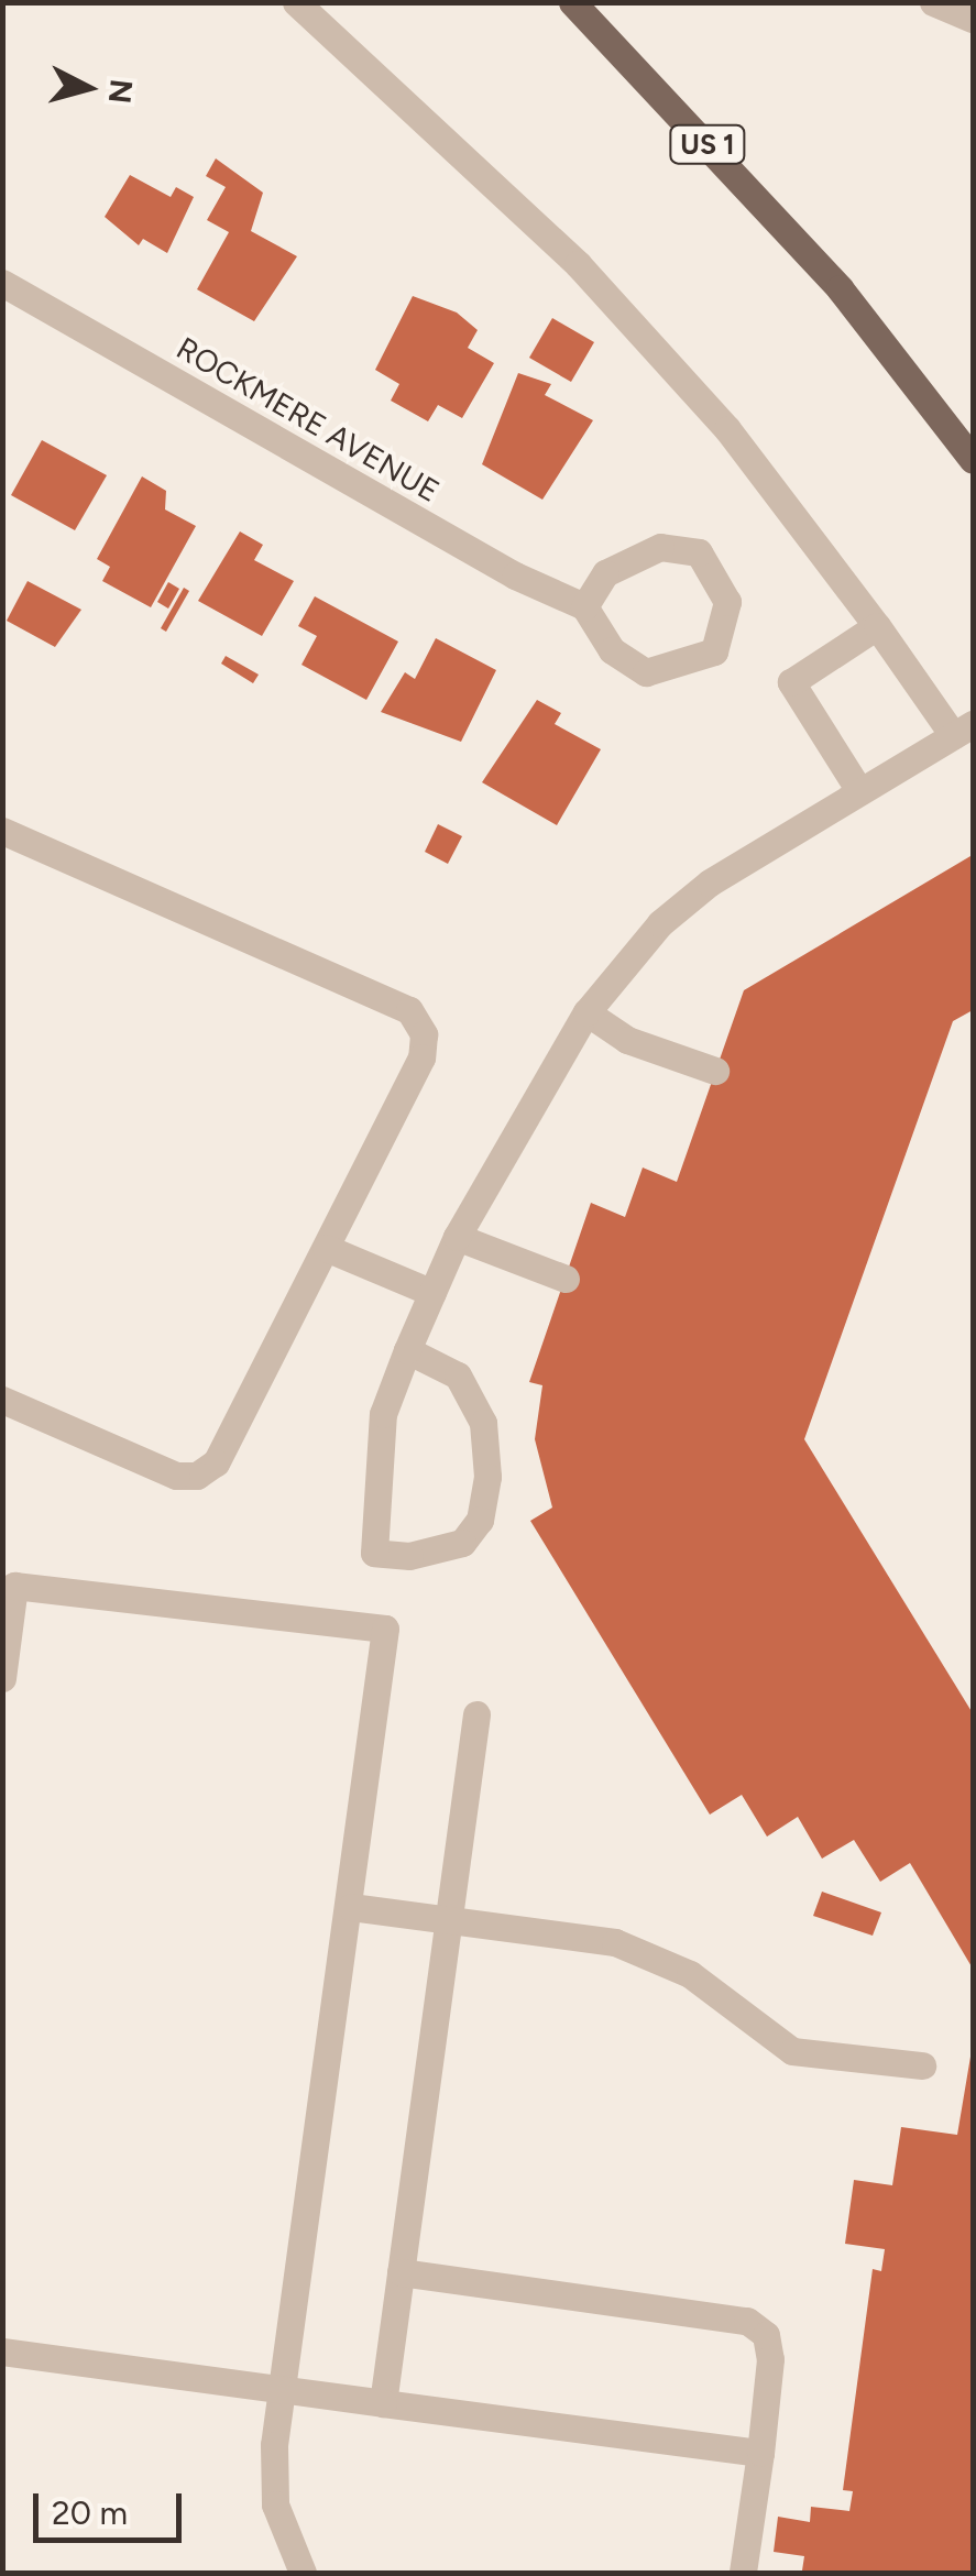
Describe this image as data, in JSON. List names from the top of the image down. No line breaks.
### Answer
{"streets":{"main road":["US 1"],"street":["ROCKMERE AVENUE"]},"scale_bar":"20 m","north":"right"}
